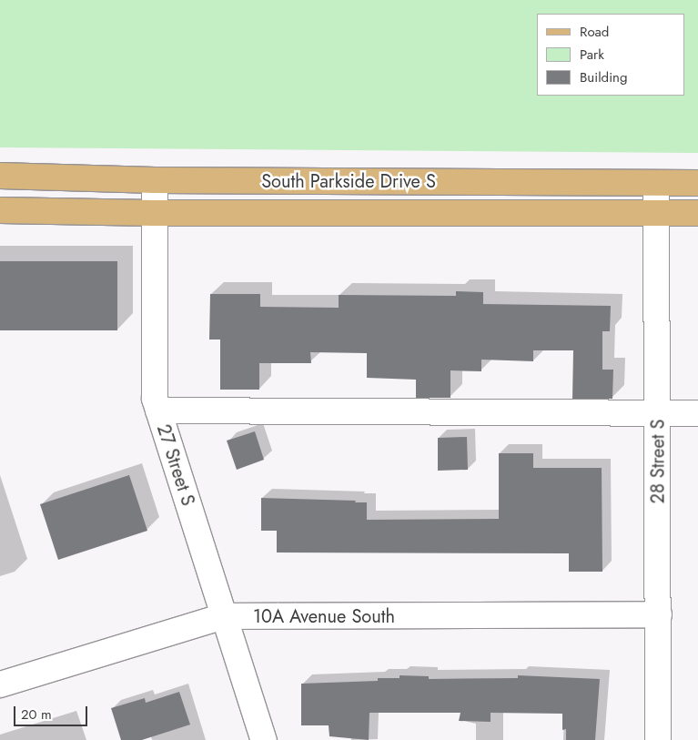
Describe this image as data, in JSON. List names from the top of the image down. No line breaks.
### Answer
{"streets":{"main road":["South Parkside Drive S"],"street":["28 Street S","27 Street S","10A Avenue South"]},"crossings":[["South Parkside Drive S","28 Street S"],["South Parkside Drive S","27 Street S"],["28 Street S","10A Avenue South"],["27 Street S","10A Avenue South"]],"legend":["Road","Park","Building"],"scale_bar":"20 m"}
